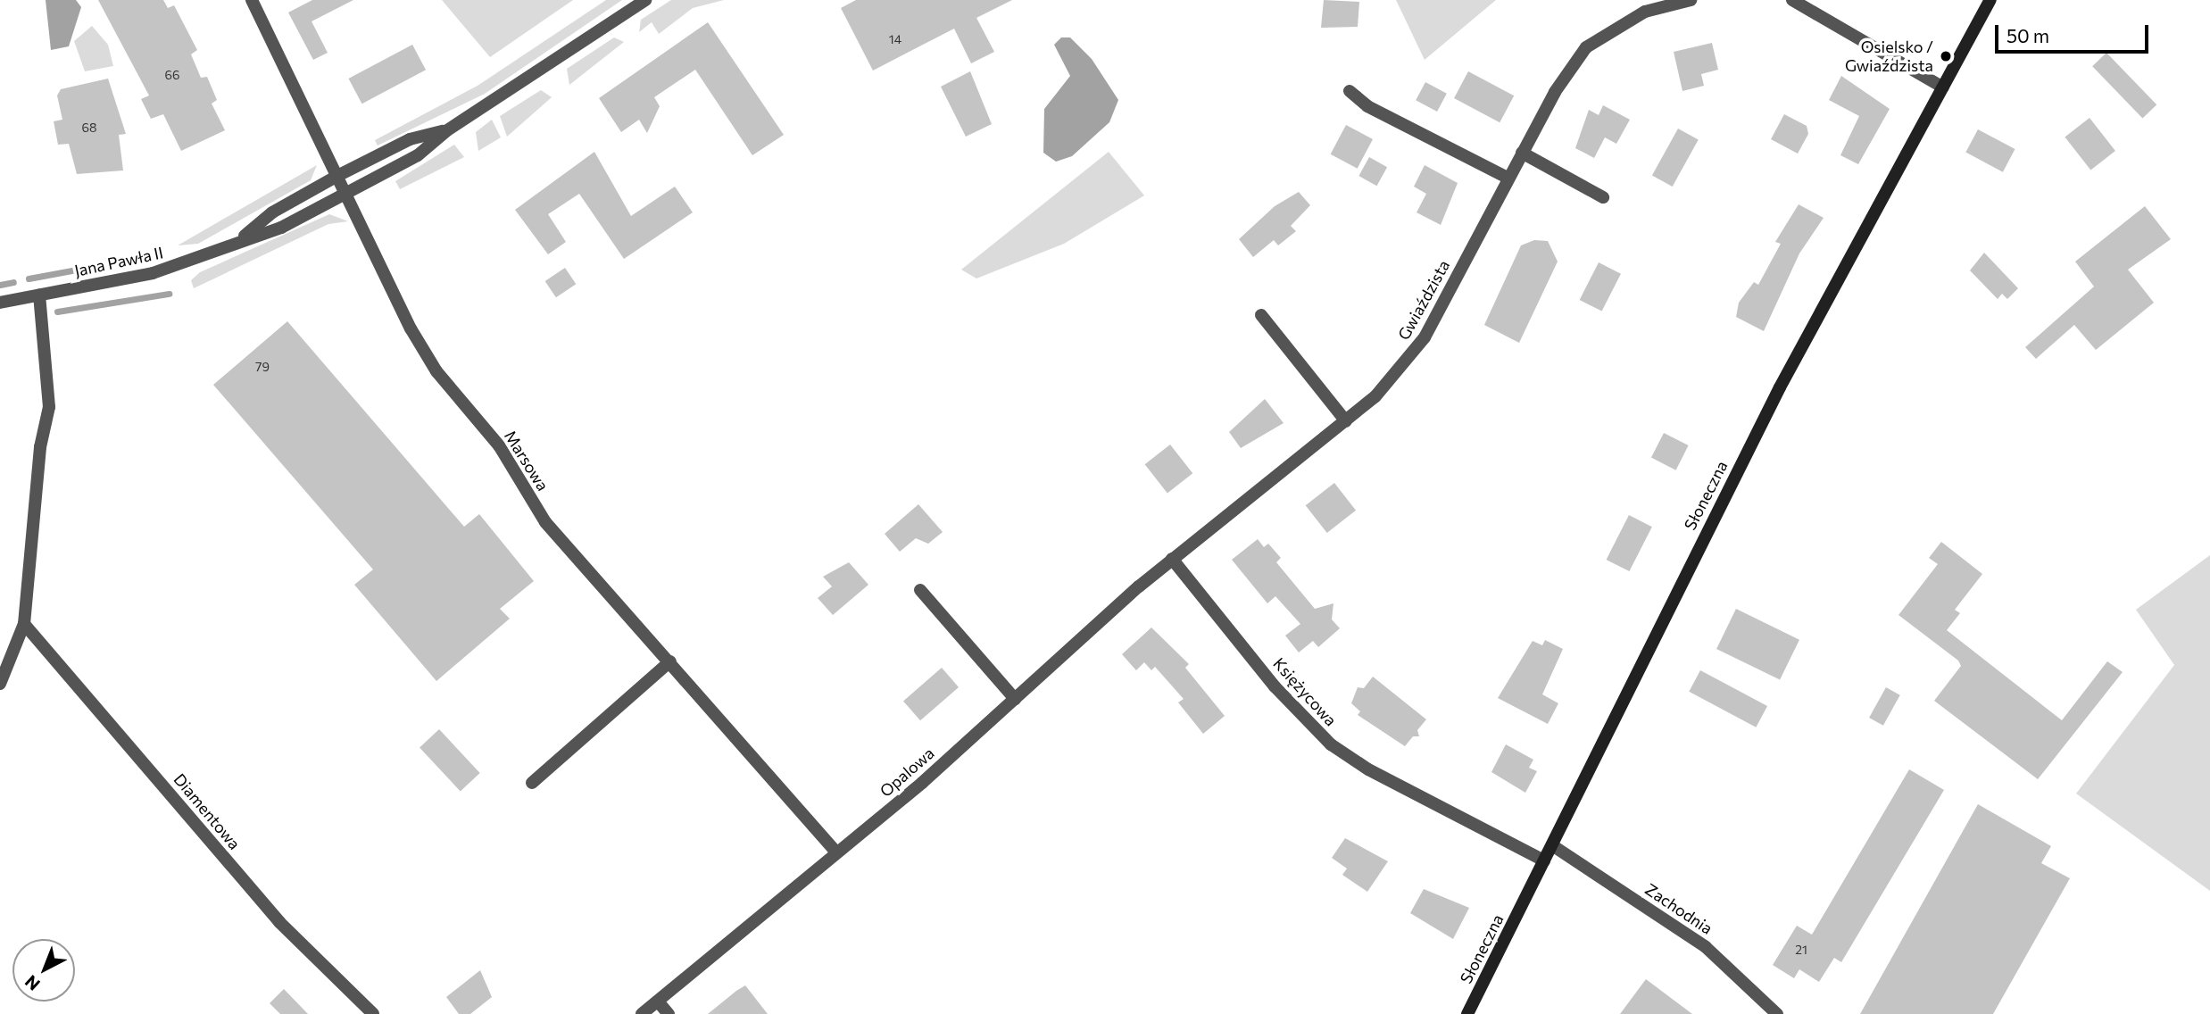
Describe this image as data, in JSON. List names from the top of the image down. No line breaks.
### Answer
{"streets":{"street":["Jana Pawła II","Gwiaździsta","Marsowa","Słoneczna","Księżycowa","Opalowa","Diamentowa","Zachodnia"]},"crossings":[["Jana Pawła II","Marsowa"],["Gwiaździsta","Księżycowa"],["Gwiaździsta","Opalowa"],["Marsowa","Opalowa"],["Słoneczna","Księżycowa"],["Słoneczna","Zachodnia"],["Księżycowa","Opalowa"]],"places":["Osielsko / Gwiaździsta"],"house_numbers":["14","66","68","79","21"],"scale_bar":"50 m","north":"bottom left"}
